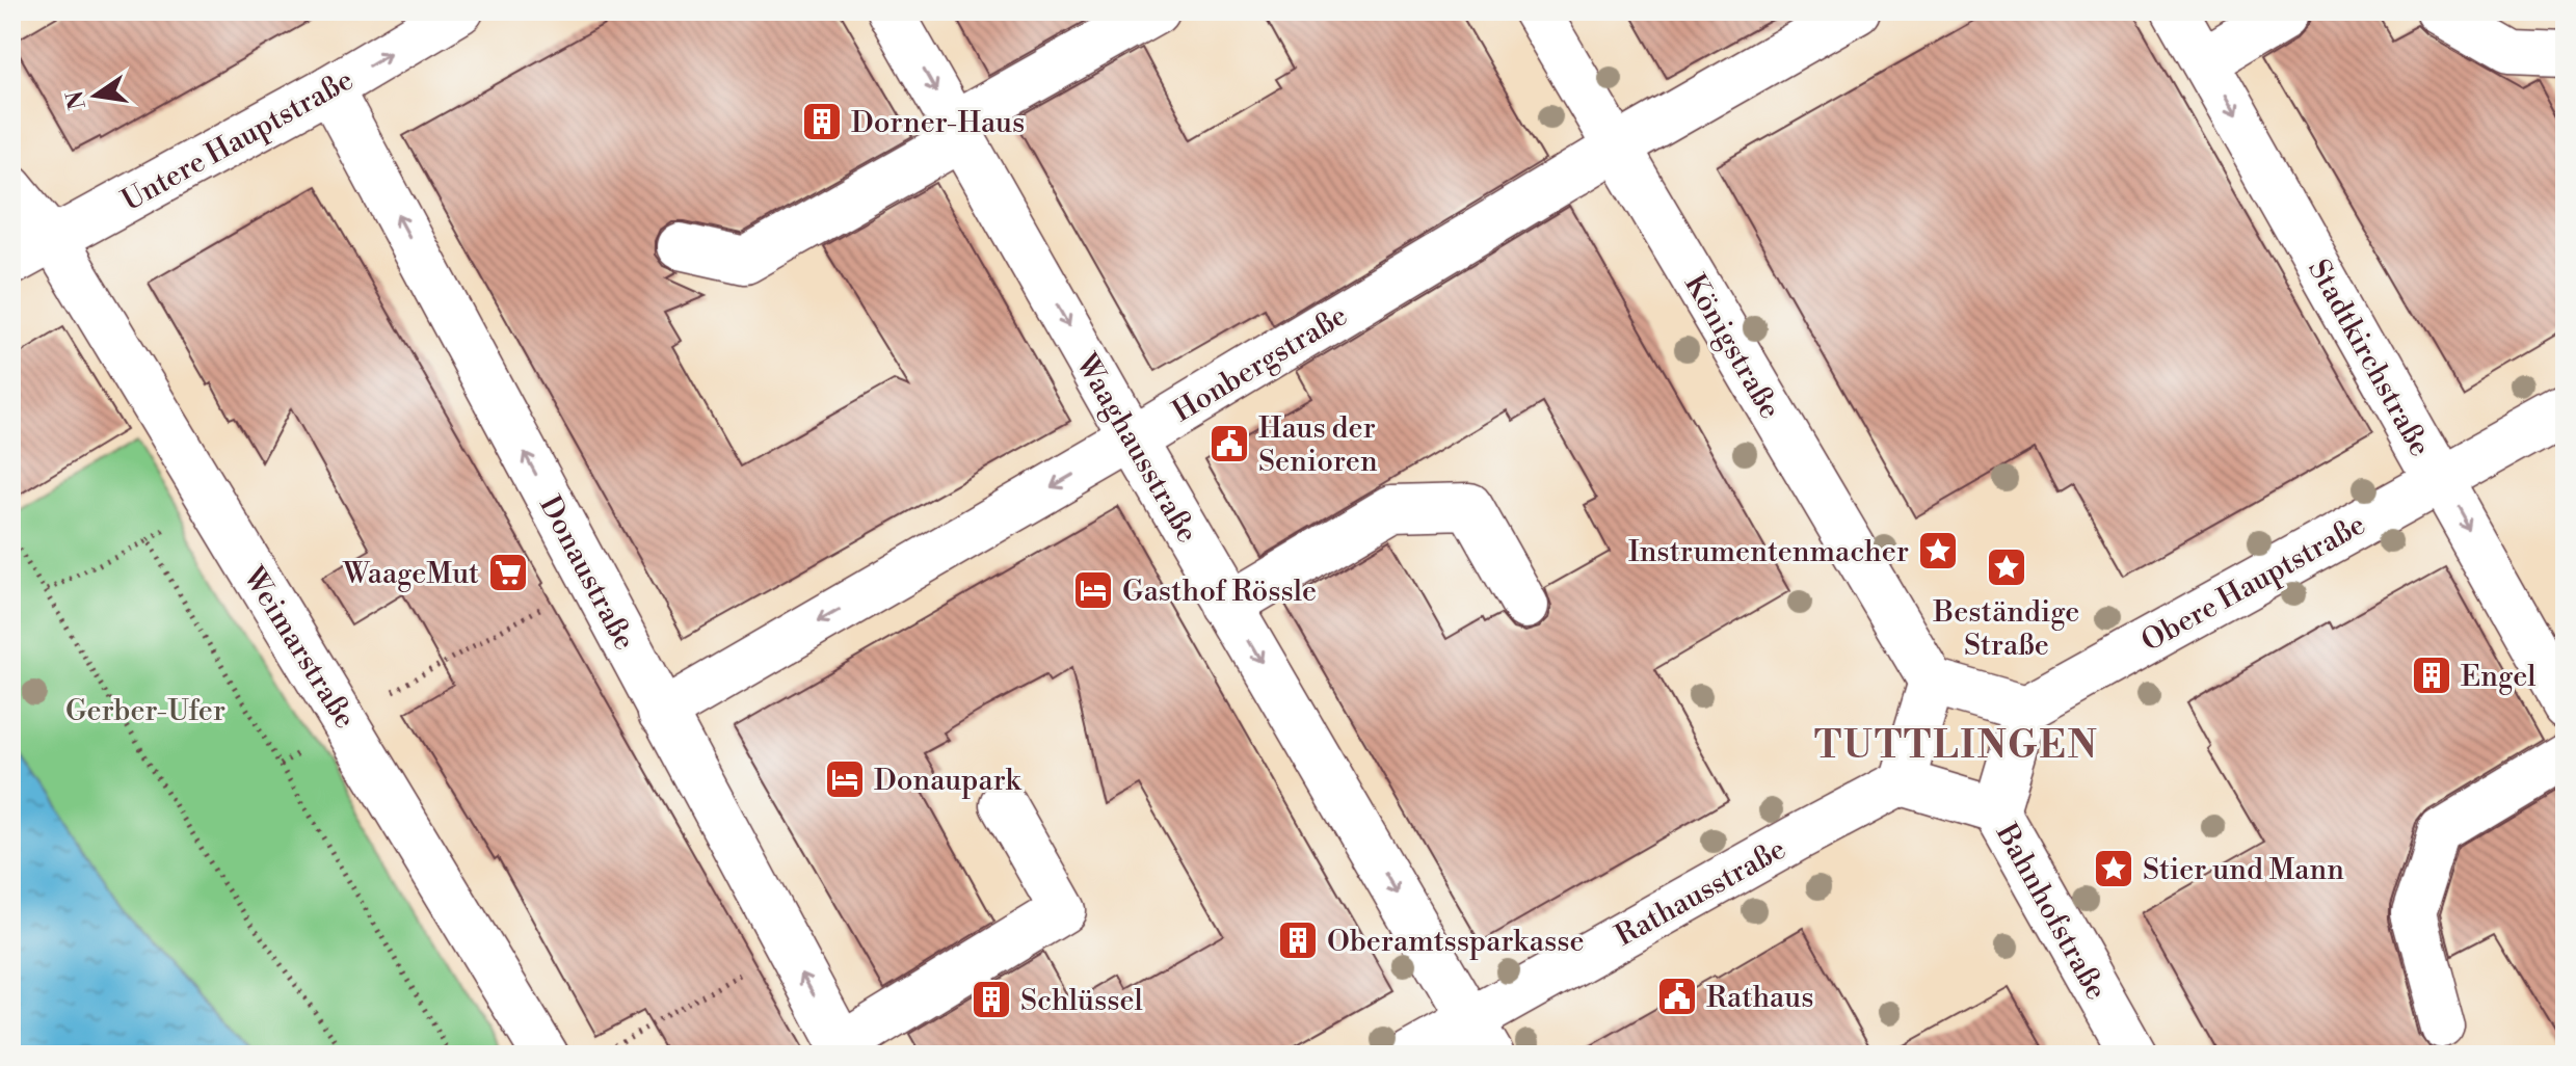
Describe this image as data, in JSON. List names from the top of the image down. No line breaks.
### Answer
{"streets":{"street":["Untere Hauptstraße","Königstraße","Stadtkirchstraße","Honbergstraße","Waaghausstraße","Donaustraße","Obere Hauptstraße","Weimarstraße","Rathausstraße","Bahnhofstraße"]},"crossings":[["Untere Hauptstraße","Donaustraße"],["Untere Hauptstraße","Weimarstraße"],["Königstraße","Honbergstraße"],["Stadtkirchstraße","Obere Hauptstraße"],["Honbergstraße","Waaghausstraße"],["Honbergstraße","Donaustraße"],["Waaghausstraße","Rathausstraße"],["Obere Hauptstraße","Bahnhofstraße"],["Rathausstraße","Bahnhofstraße"]],"one_way":["Stadtkirchstraße","Waaghausstraße","Donaustraße"],"districts":["TUTTLINGEN"],"parks":["Gerber-Ufer"],"places":{"building":["Dorner-Haus","Engel","Oberamtssparkasse","Schlüssel"],"public building":["Haus der Senioren","Rathaus"],"place":["Instrumentenmacher","Beständige Straße","Stier und Mann"],"supermarket":["WaageMut"],"hotel":["Gasthof Rössle","Donaupark"]},"north":"left"}
